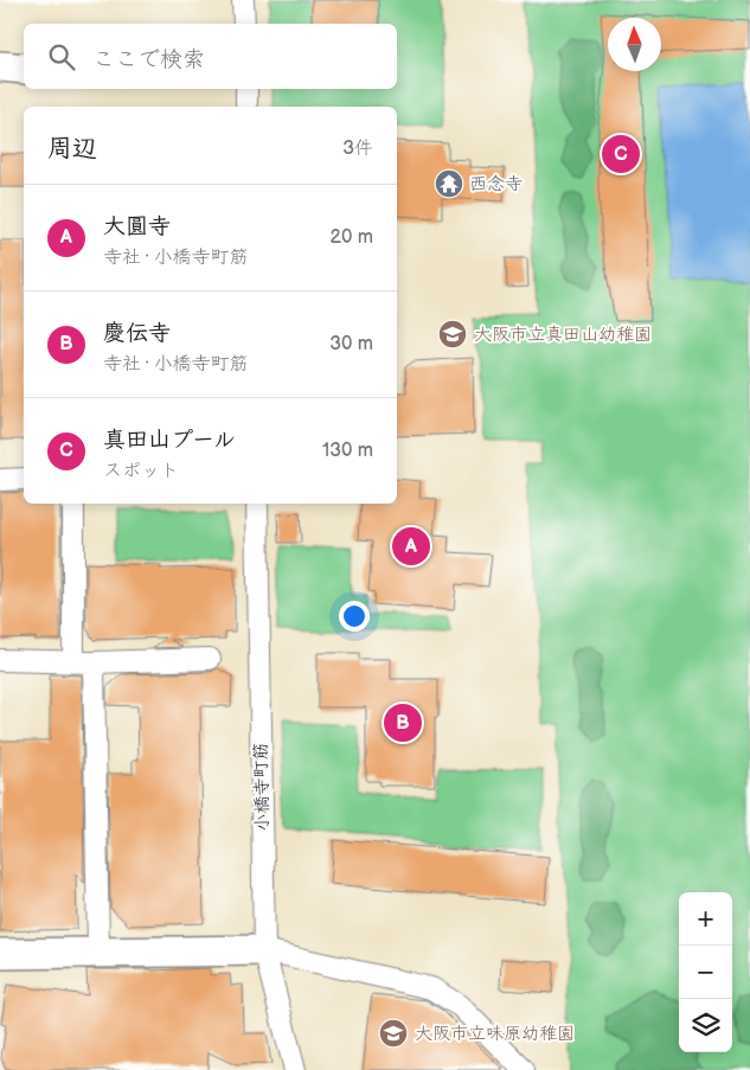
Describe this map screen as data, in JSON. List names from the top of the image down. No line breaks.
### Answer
{"streets":{"street":["小橋寺町筋"]},"places":{"temple":["西念寺"],"school or university":["大阪市立真田山幼稚園","大阪市立味原幼稚園"]},"north":"top","page":{"search":"ここで検索","heading":["周辺","3件"],"pins":["C","A","B"],"list":[{"mark":"A","name":"大圓寺","note":"寺社 · 小橋寺町筋","value":"20 m"},{"mark":"B","name":"慶伝寺","note":"寺社 · 小橋寺町筋","value":"30 m"},{"mark":"C","name":"真田山プール","note":"スポット","value":"130 m"}],"map_buttons":["+","−"]}}
